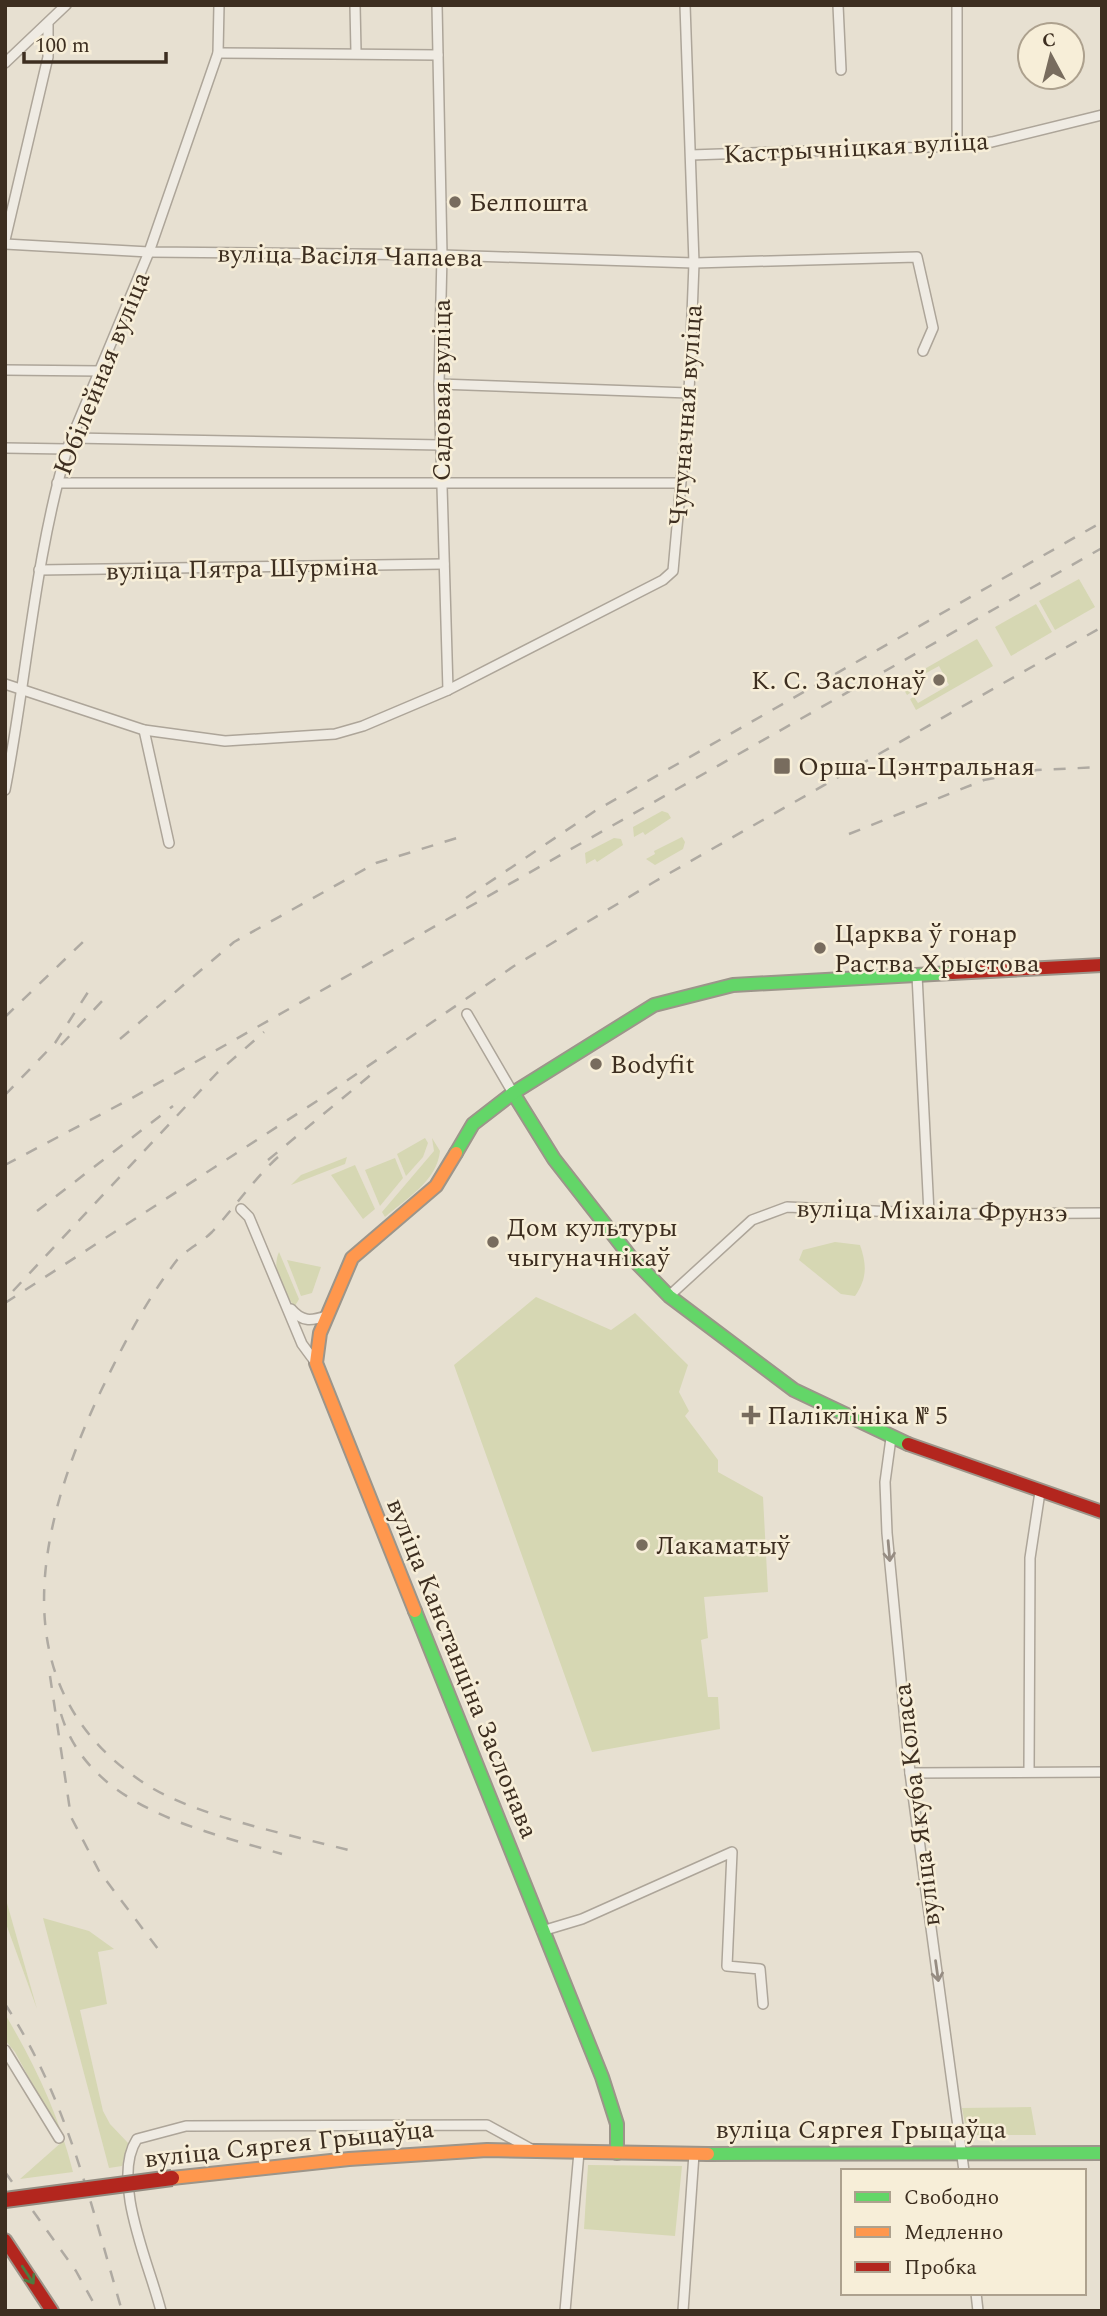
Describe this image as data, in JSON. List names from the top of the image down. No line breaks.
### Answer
{"streets":{"street":["Кастрычніцкая вуліца","вуліца Васіля Чапаева","Юбілейная вуліца","Садовая вуліца","Чугуначная вуліца","вуліца Пятра Шурміна","вуліца Міхаіла Фрунзэ","вуліца Канстанціна Заслонава","вуліца Якуба Коласа","вуліца Сяргея Грыцаўца"]},"crossings":[["Кастрычніцкая вуліца","Чугуначная вуліца"],["вуліца Васіля Чапаева","Юбілейная вуліца"],["вуліца Васіля Чапаева","Садовая вуліца"],["вуліца Васіля Чапаева","Чугуначная вуліца"],["Юбілейная вуліца","вуліца Пятра Шурміна"],["Садовая вуліца","Чугуначная вуліца"],["Садовая вуліца","вуліца Пятра Шурміна"],["вуліца Канстанціна Заслонава","вуліца Сяргея Грыцаўца"],["вуліца Якуба Коласа","вуліца Сяргея Грыцаўца"]],"one_way":["вуліца Якуба Коласа"],"places":{"other":["Белпошта","К. С. Заслонаў","Царква ў гонар Раства Хрыстова","Bodyfit","Дом культуры чыгуначнікаў","Лакаматыў"],"transit":["Орша-Цэнтральная"],"health":["Паліклініка № 5"]},"legend":["Свободно","Медленно","Пробка"],"scale_bar":"100 m","north":"top"}
